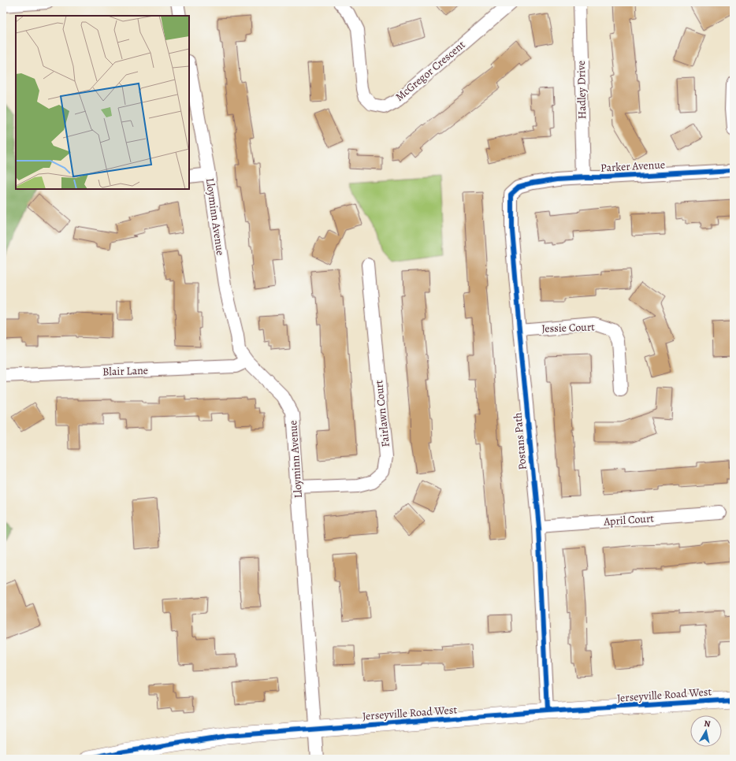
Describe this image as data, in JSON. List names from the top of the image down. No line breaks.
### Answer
{"streets":{"main road":["Jerseyville Road West"],"street":["McGregor Crescent","Hadley Drive","Parker Avenue","Lloyminn Avenue","Jessie Court","Blair Lane","Fairlawn Court","Postans Path","April Court"]},"crossings":[["Hadley Drive","Parker Avenue"],["Parker Avenue","Postans Path"],["Lloyminn Avenue","Blair Lane"],["Lloyminn Avenue","Fairlawn Court"],["Lloyminn Avenue","Jerseyville Road West"],["Jessie Court","Postans Path"],["Postans Path","April Court"],["Postans Path","Jerseyville Road West"]],"north":"top"}
